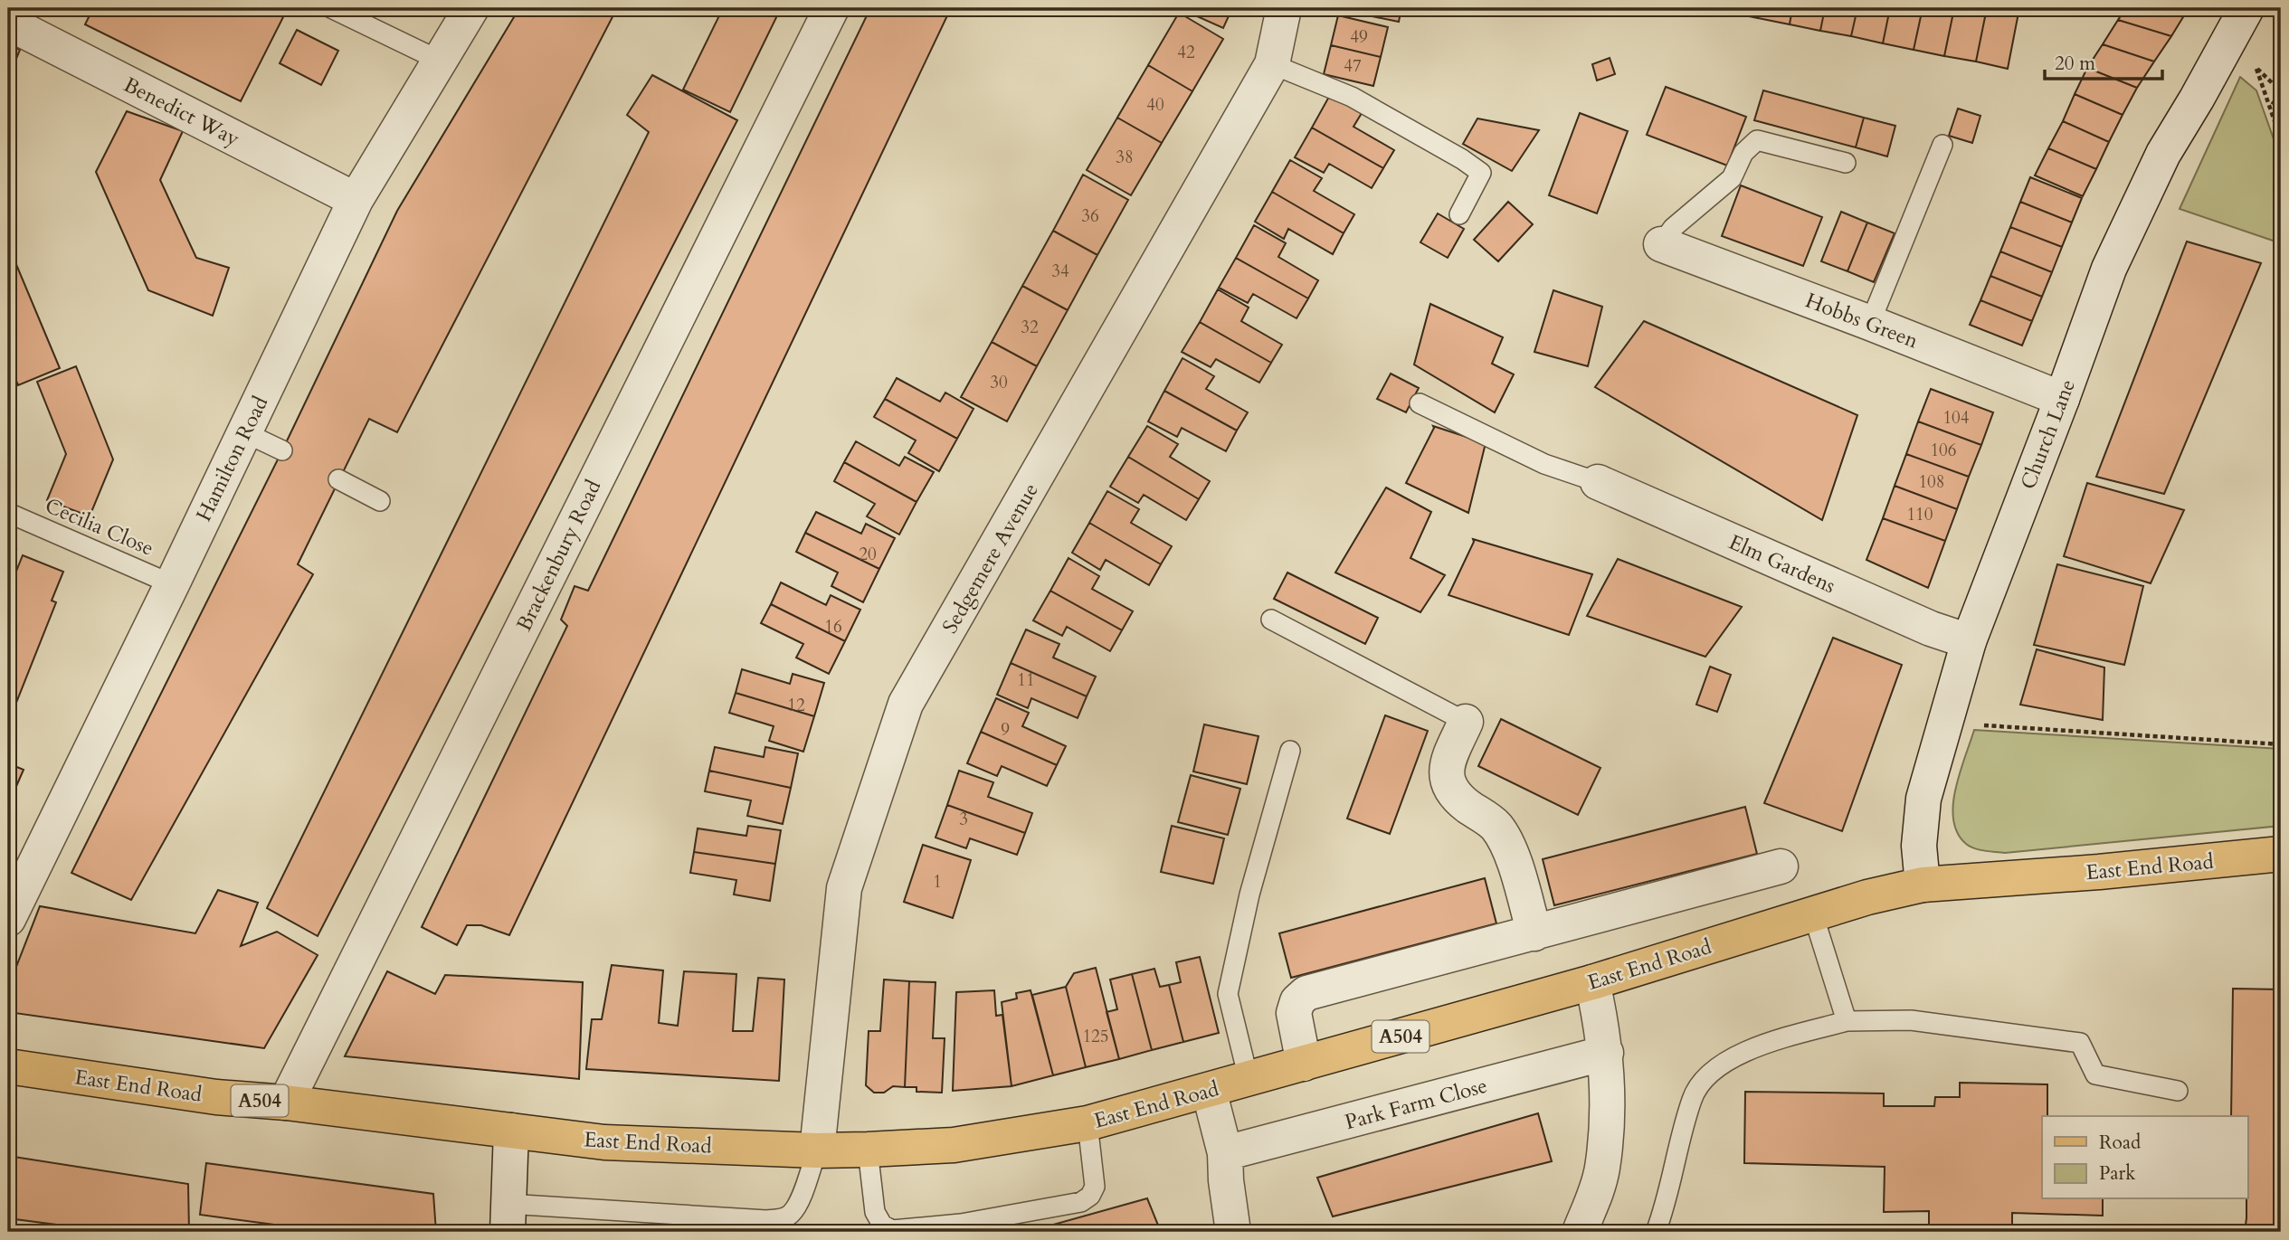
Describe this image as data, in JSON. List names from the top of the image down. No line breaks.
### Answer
{"streets":{"main road":["East End Road","A504"],"street":["Benedict Way","Hobbs Green","Church Lane","Hamilton Road","Brackenbury Road","Sedgemere Avenue","Elm Gardens","Park Farm Close"],"lane":["Cecilia Close"]},"crossings":[["Benedict Way","Hamilton Road"],["Hobbs Green","Church Lane"],["Church Lane","Elm Gardens"],["Church Lane","East End Road"],["Hamilton Road","Cecilia Close"],["Brackenbury Road","East End Road"],["Sedgemere Avenue","East End Road"]],"house_numbers":["49","42","47","40","38","36","34","32","30","104","106","108","110","20","16","11","12","9","3","1","125"],"legend":["Road","Park"],"scale_bar":"20 m"}
